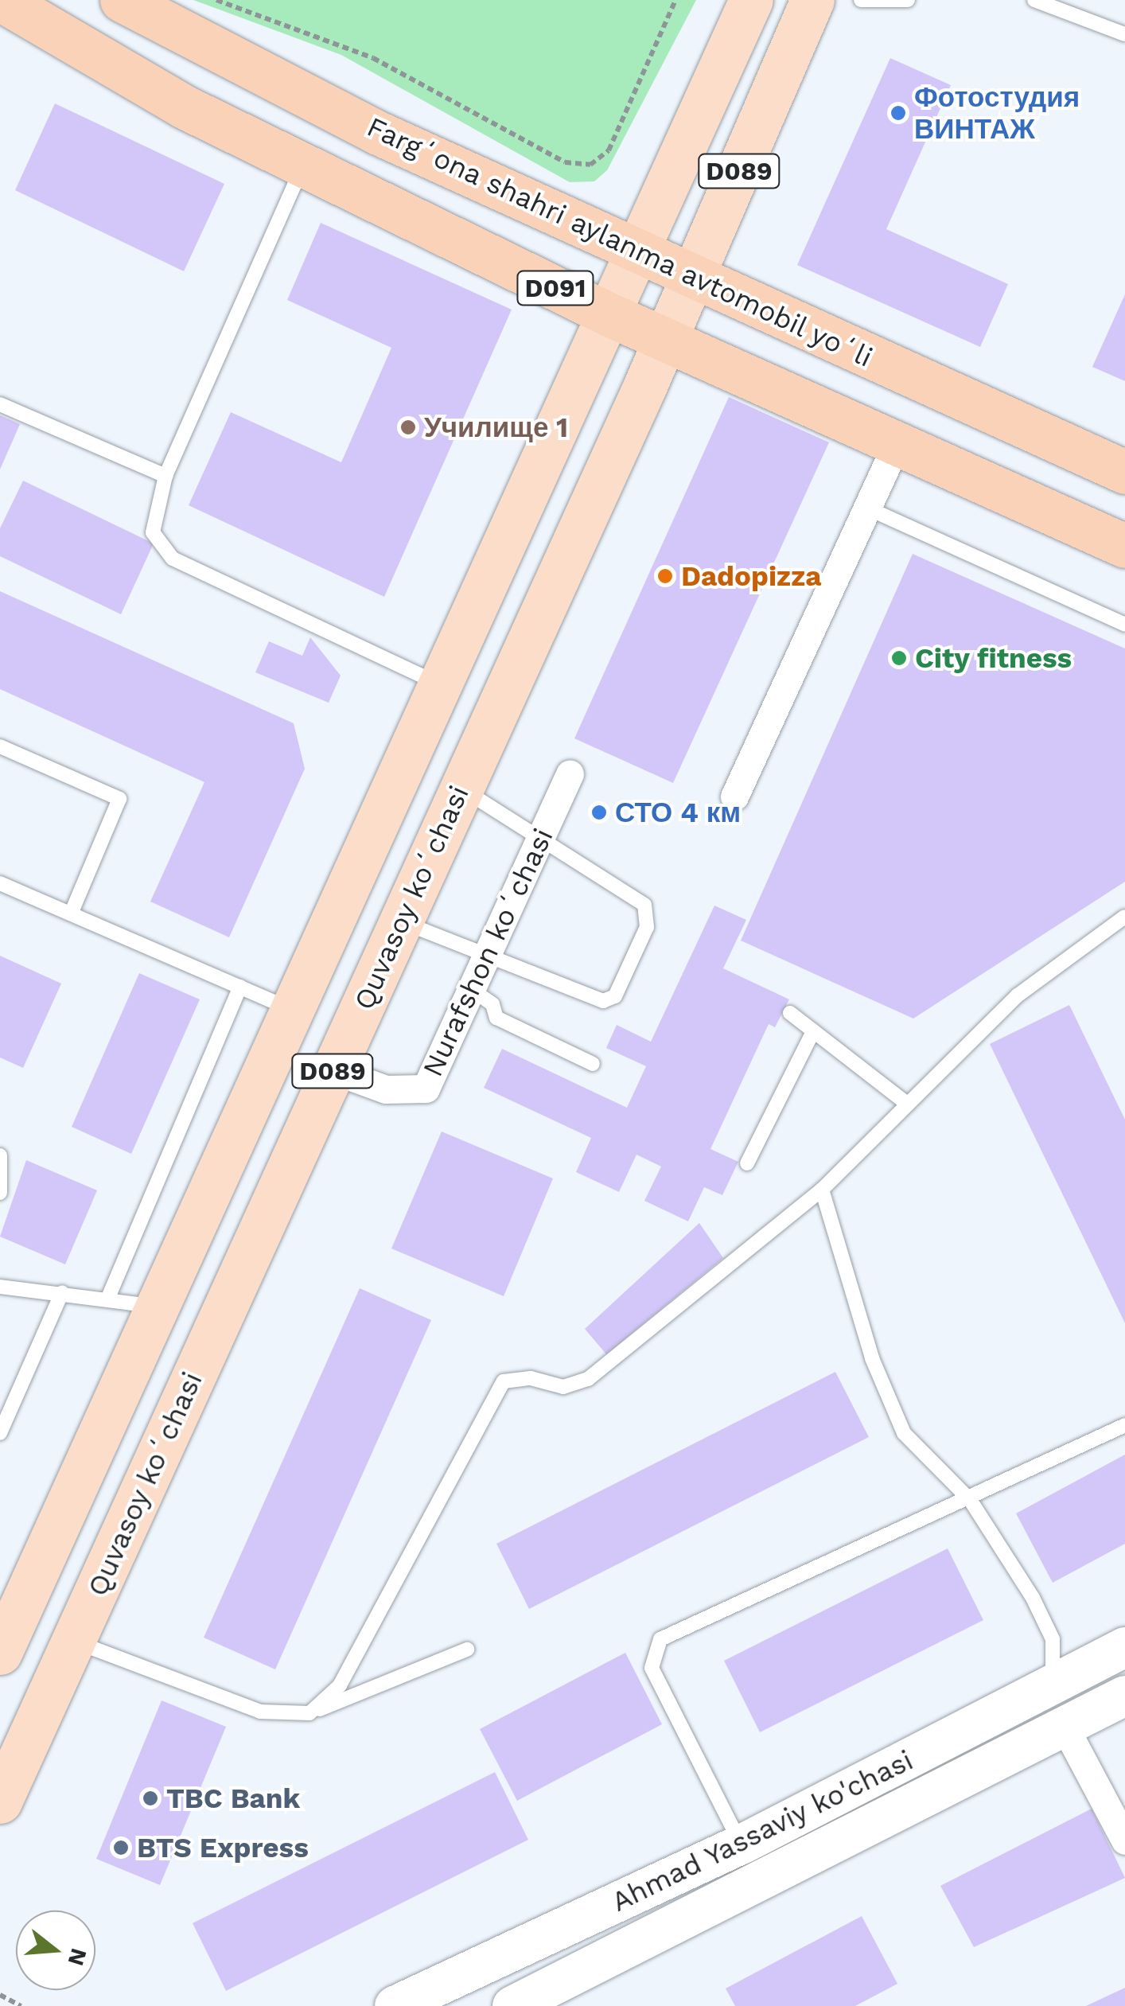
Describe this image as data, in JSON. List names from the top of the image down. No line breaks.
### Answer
{"streets":{"highway":["Fargʻona shahri aylanma avtomobil yoʻli","D091"],"main road":["D089","Quvasoy koʻchasi","Ahmad Yassaviy ko'chasi"],"street":["Nurafshon koʻchasi"]},"crossings":[["D089","Fargʻona shahri aylanma avtomobil yoʻli"],["D089","D091"],["D089","Quvasoy koʻchasi"],["D091","Quvasoy koʻchasi"],["Quvasoy koʻchasi","Nurafshon koʻchasi"]],"places":["Фотостудия ВИНТАЖ","Училище 1","Dadopizza","City fitness","СТО 4 км","TBC Bank","BTS Express"],"north":"right"}
